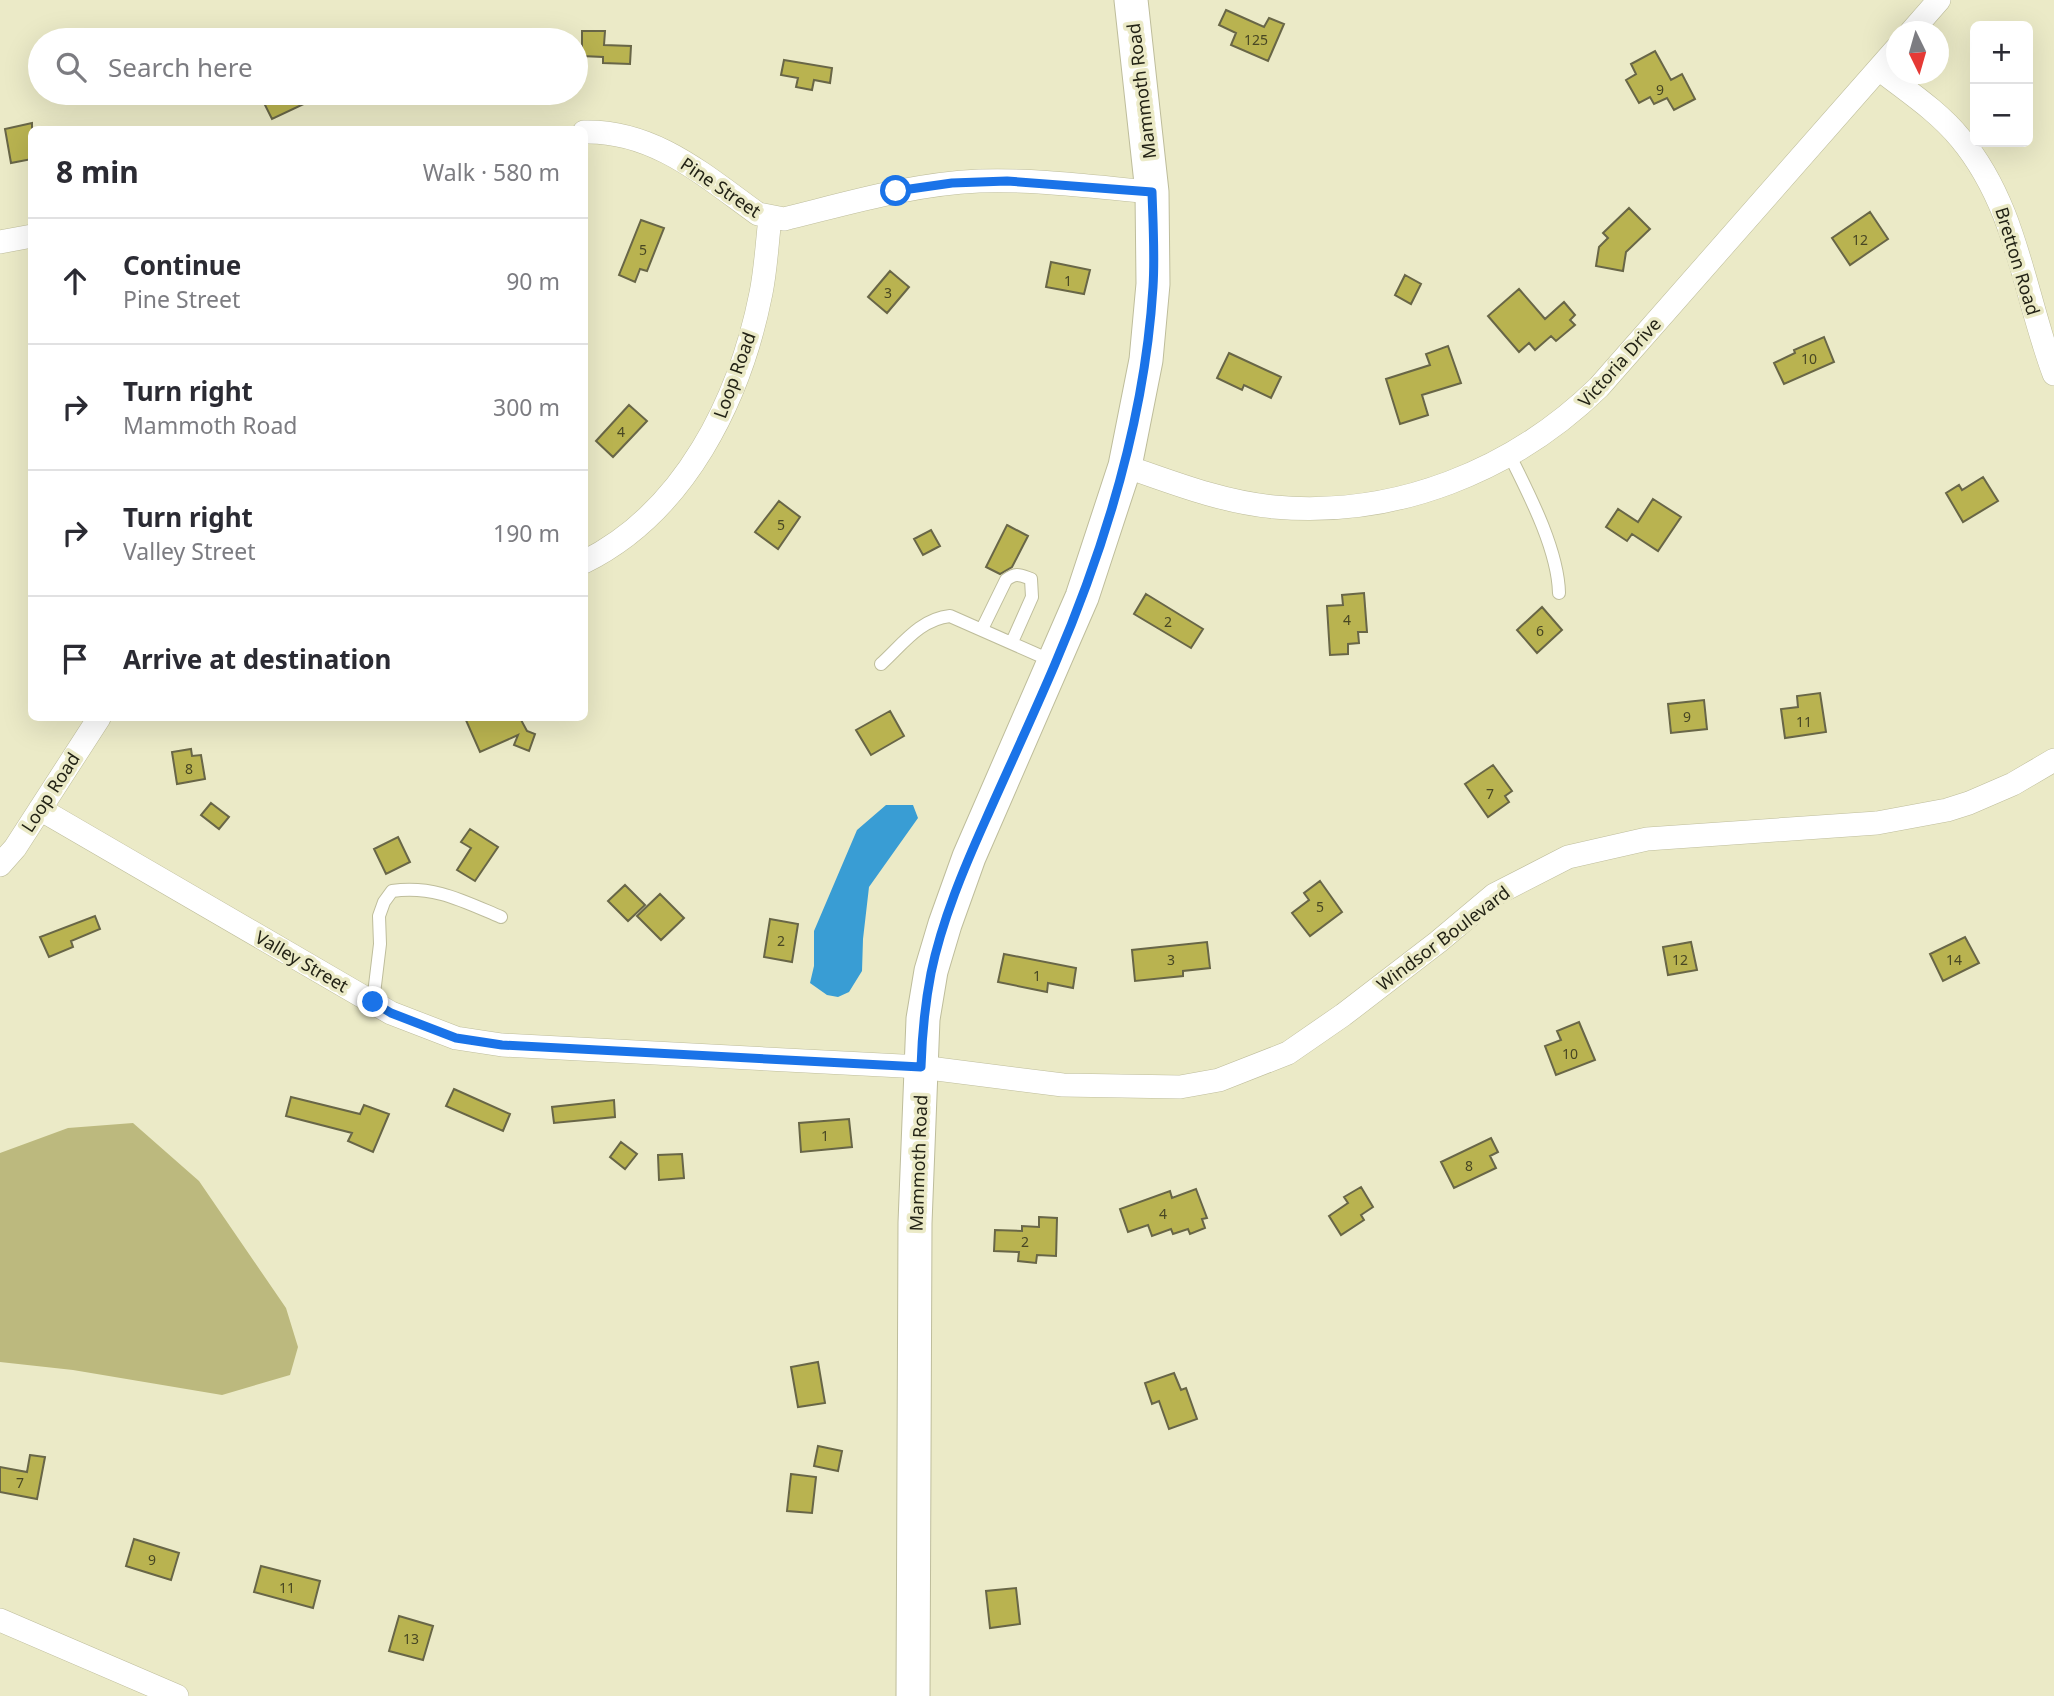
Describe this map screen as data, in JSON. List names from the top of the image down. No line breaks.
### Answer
{"streets":{"main road":["Mammoth Road"],"street":["Pine Street","Bretton Road","Victoria Drive","Loop Road","Windsor Boulevard","Valley Street"]},"crossings":[["Mammoth Road","Pine Street"],["Mammoth Road","Victoria Drive"],["Mammoth Road","Windsor Boulevard"],["Mammoth Road","Valley Street"],["Pine Street","Loop Road"],["Bretton Road","Victoria Drive"],["Loop Road","Valley Street"],["Windsor Boulevard","Valley Street"]],"house_numbers":["125","9","12","5","1","3","10","4","5","4","2","6","9","11","8","7","5","2","3","12","14","1","10","1","8","4","2","7","9","11","13"],"north":"bottom","page":{"map_buttons":["+","−"],"search":"Search here","heading":["8 min","Walk · 580 m"],"list":[["Continue","Pine Street","90 m"],["Turn right","Mammoth Road","300 m"],["Turn right","Valley Street","190 m"],"Arrive at destination"]}}
